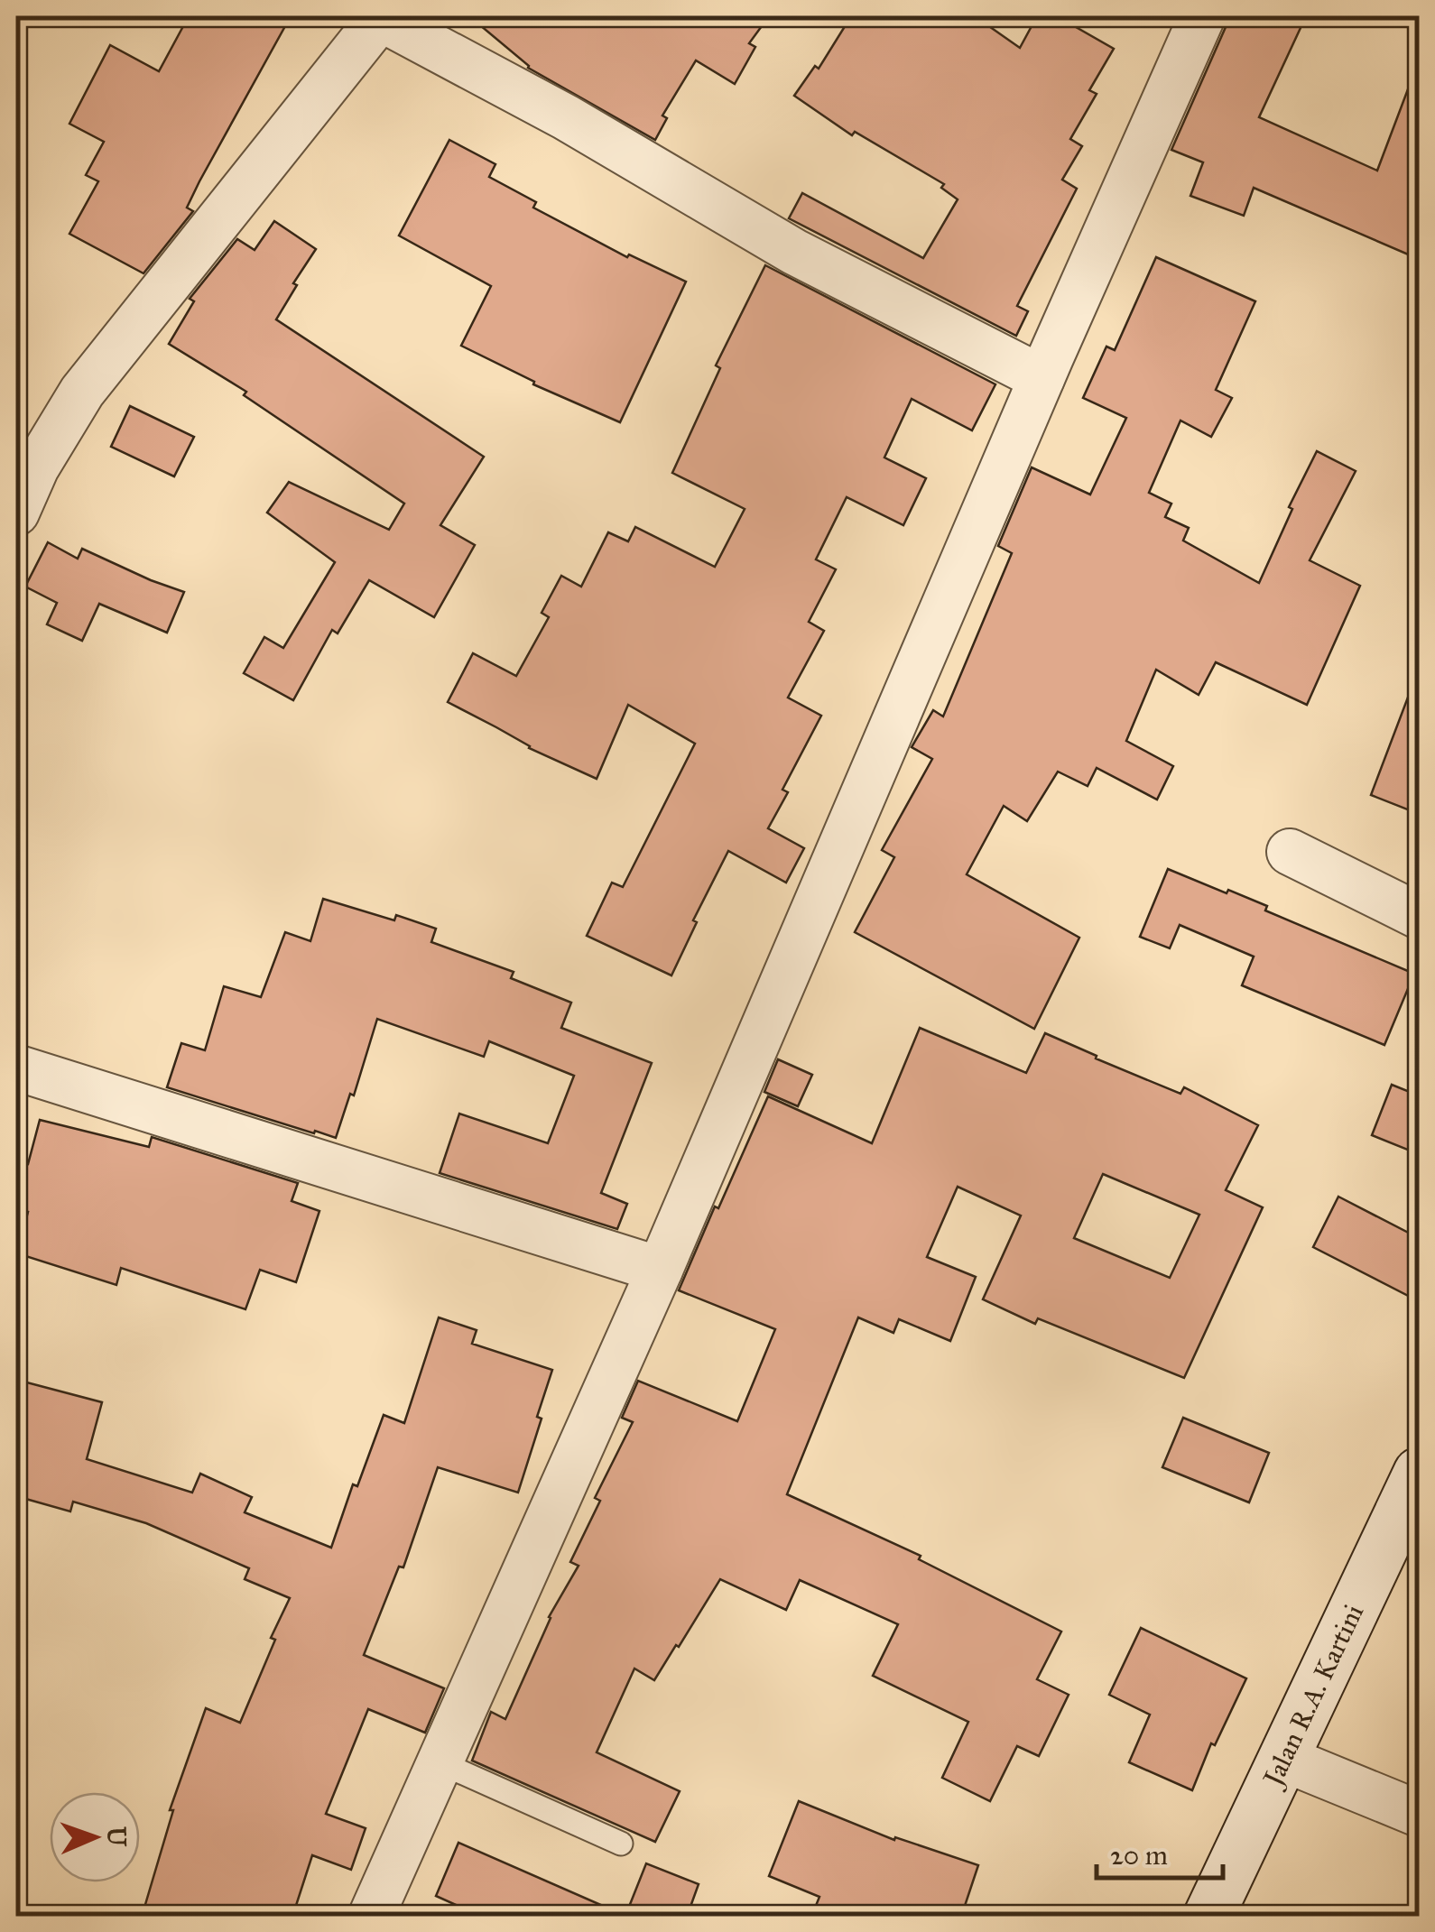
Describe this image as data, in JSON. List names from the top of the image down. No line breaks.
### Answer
{"streets":{"main road":["Jalan R.A. Kartini"]},"scale_bar":"20 m","north":"right"}
